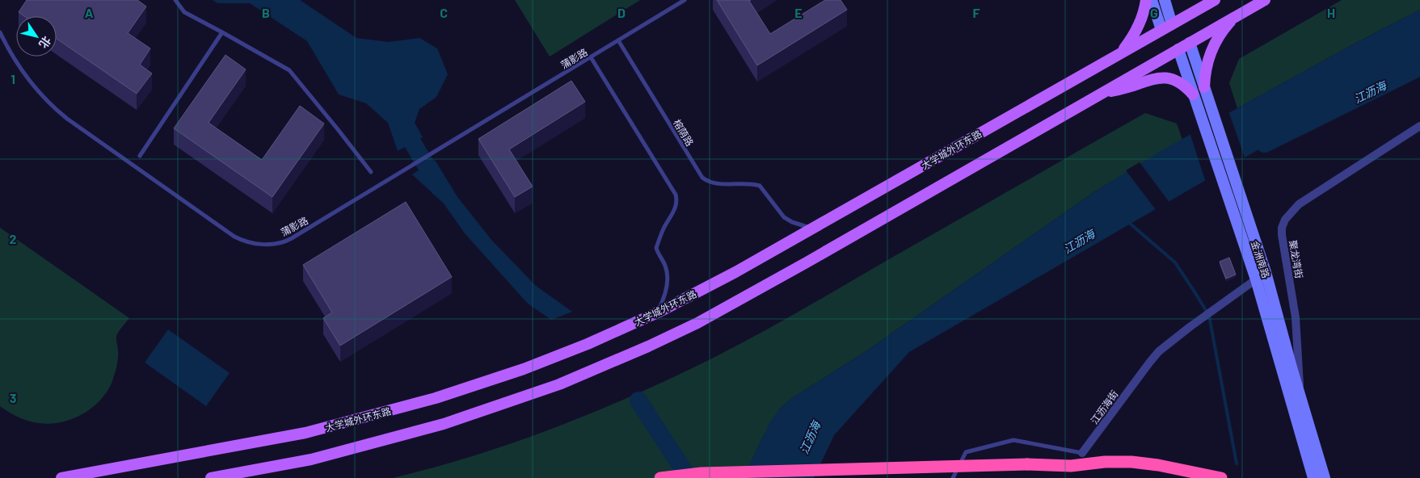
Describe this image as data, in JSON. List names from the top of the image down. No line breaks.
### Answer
{"streets":{"main road":["大学城外环东路","金洲南路"],"street":["聚龙湾街","江沥海街"],"lane":["蒲影路","榕荫路"]},"crossings":[["蒲影路","榕荫路"],["榕荫路","大学城外环东路"],["金洲南路","聚龙湾街"],["金洲南路","江沥海街"]],"water":["江沥海"],"north":"bottom right","grid":{"columns":["A","B","C","D","E","F","G","H"],"rows":["1","2","3"]}}
